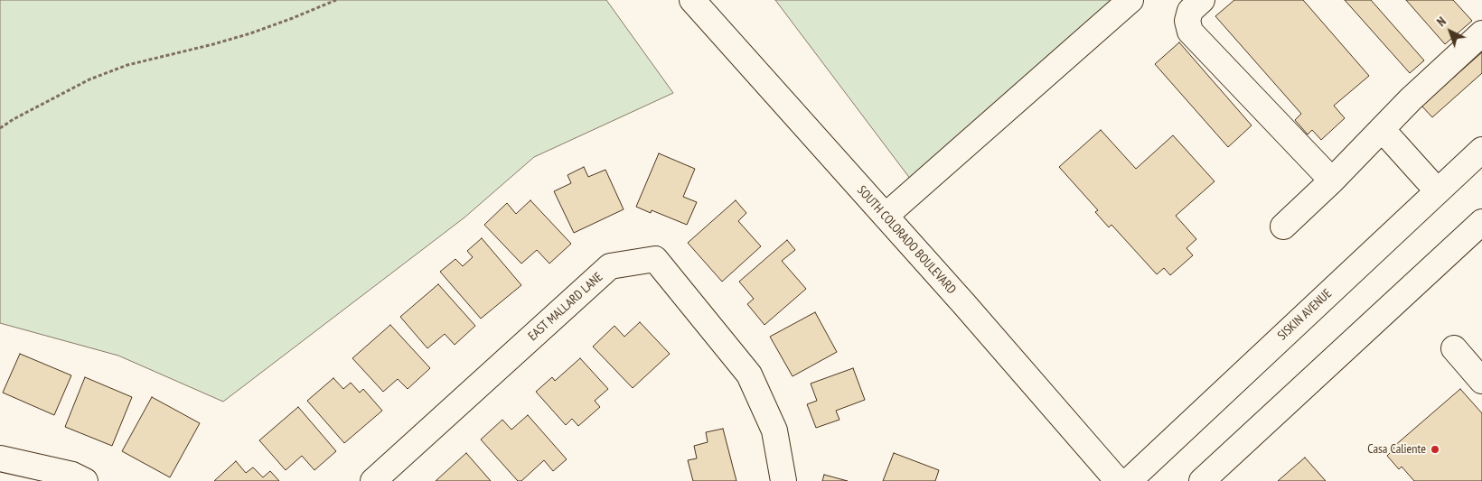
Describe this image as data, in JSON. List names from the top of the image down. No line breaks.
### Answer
{"streets":{"street":["SOUTH COLORADO BOULEVARD","EAST MALLARD LANE","SISKIN AVENUE"]},"places":["Casa Caliente"],"north":"top left"}
